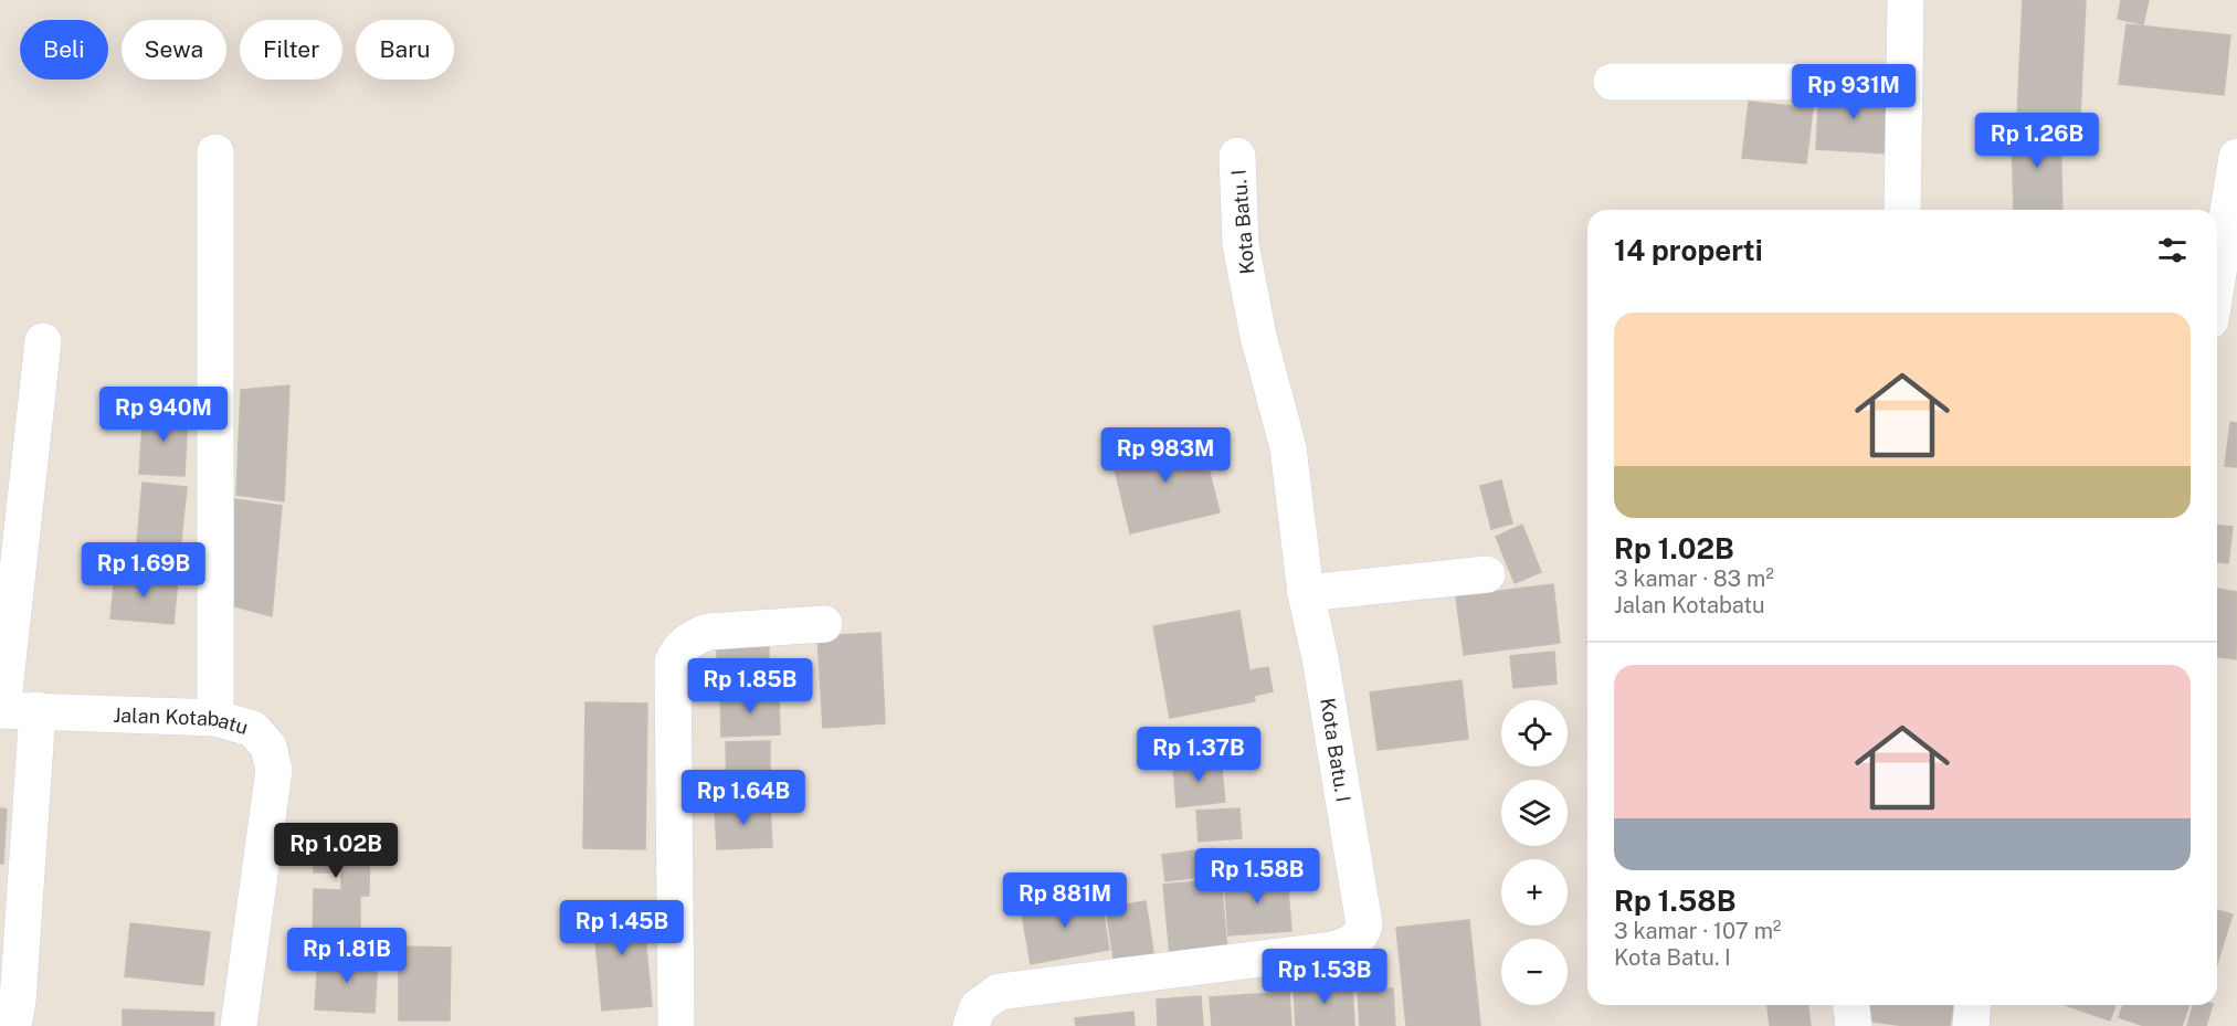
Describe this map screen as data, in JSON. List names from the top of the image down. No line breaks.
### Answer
{"streets":{"street":["Kota Batu. I","Jalan Kotabatu"]},"page":{"chip":["Beli","Sewa","Filter","Baru"],"price":["Rp 931M","Rp 1.26B","Rp 940M","Rp 983M","Rp 1.69B","Rp 1.85B","Rp 1.37B","Rp 1.64B","Rp 1.02B","Rp 1.58B","Rp 881M","Rp 1.45B","Rp 1.81B","Rp 1.53B"],"heading":"14 properti","list":[{"name":"Rp 1.02B","note":"3 kamar · 83 m² · Jalan Kotabatu"},{"name":"Rp 1.58B","note":"3 kamar · 107 m² · Kota Batu. I"}],"map_buttons":["+","−"]}}
